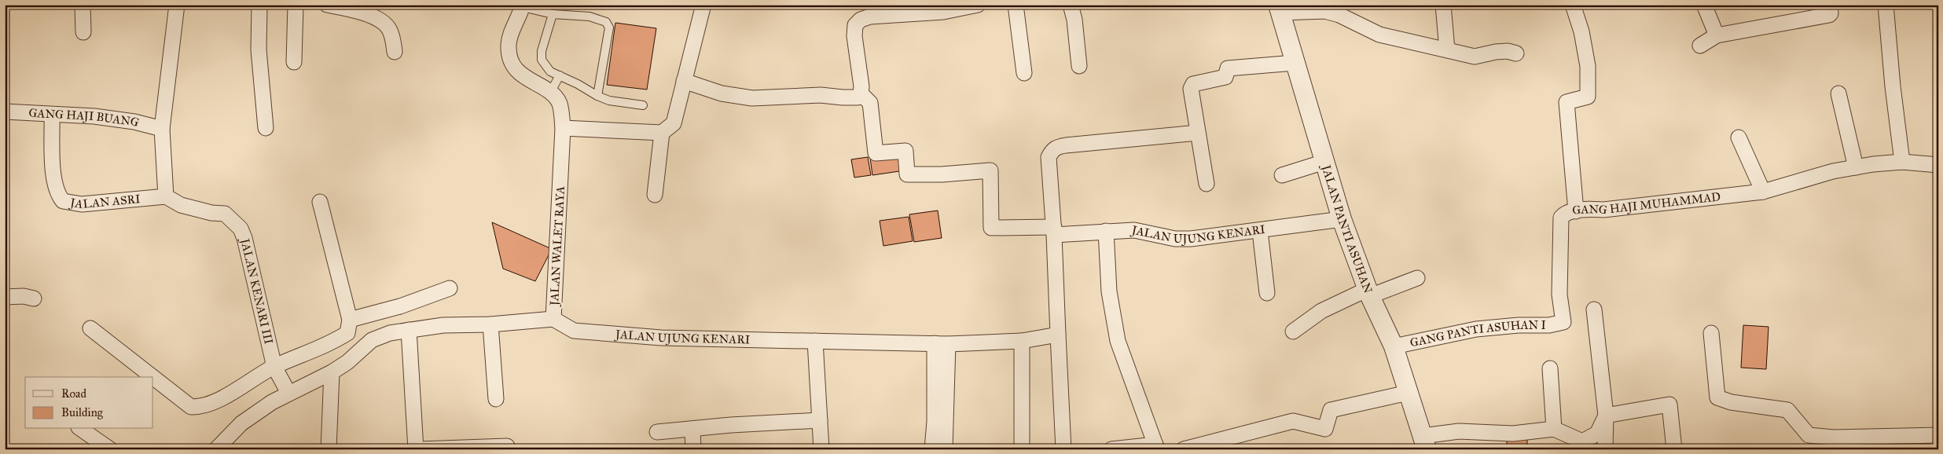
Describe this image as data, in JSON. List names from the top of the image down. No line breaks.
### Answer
{"streets":{"street":["GANG HAJI BUANG","GANG HAJI MUHAMMAD","JALAN ASRI","JALAN PANTI ASUHAN","JALAN UJUNG KENARI","JALAN WALET RAYA","JALAN KENARI III","GANG PANTI ASUHAN I"]},"crossings":[["GANG HAJI BUANG","JALAN ASRI"],["GANG HAJI MUHAMMAD","GANG PANTI ASUHAN I"],["JALAN ASRI","JALAN KENARI III"],["JALAN PANTI ASUHAN","JALAN UJUNG KENARI"],["JALAN PANTI ASUHAN","GANG PANTI ASUHAN I"],["JALAN UJUNG KENARI","JALAN WALET RAYA"]],"legend":["Road","Building"]}
